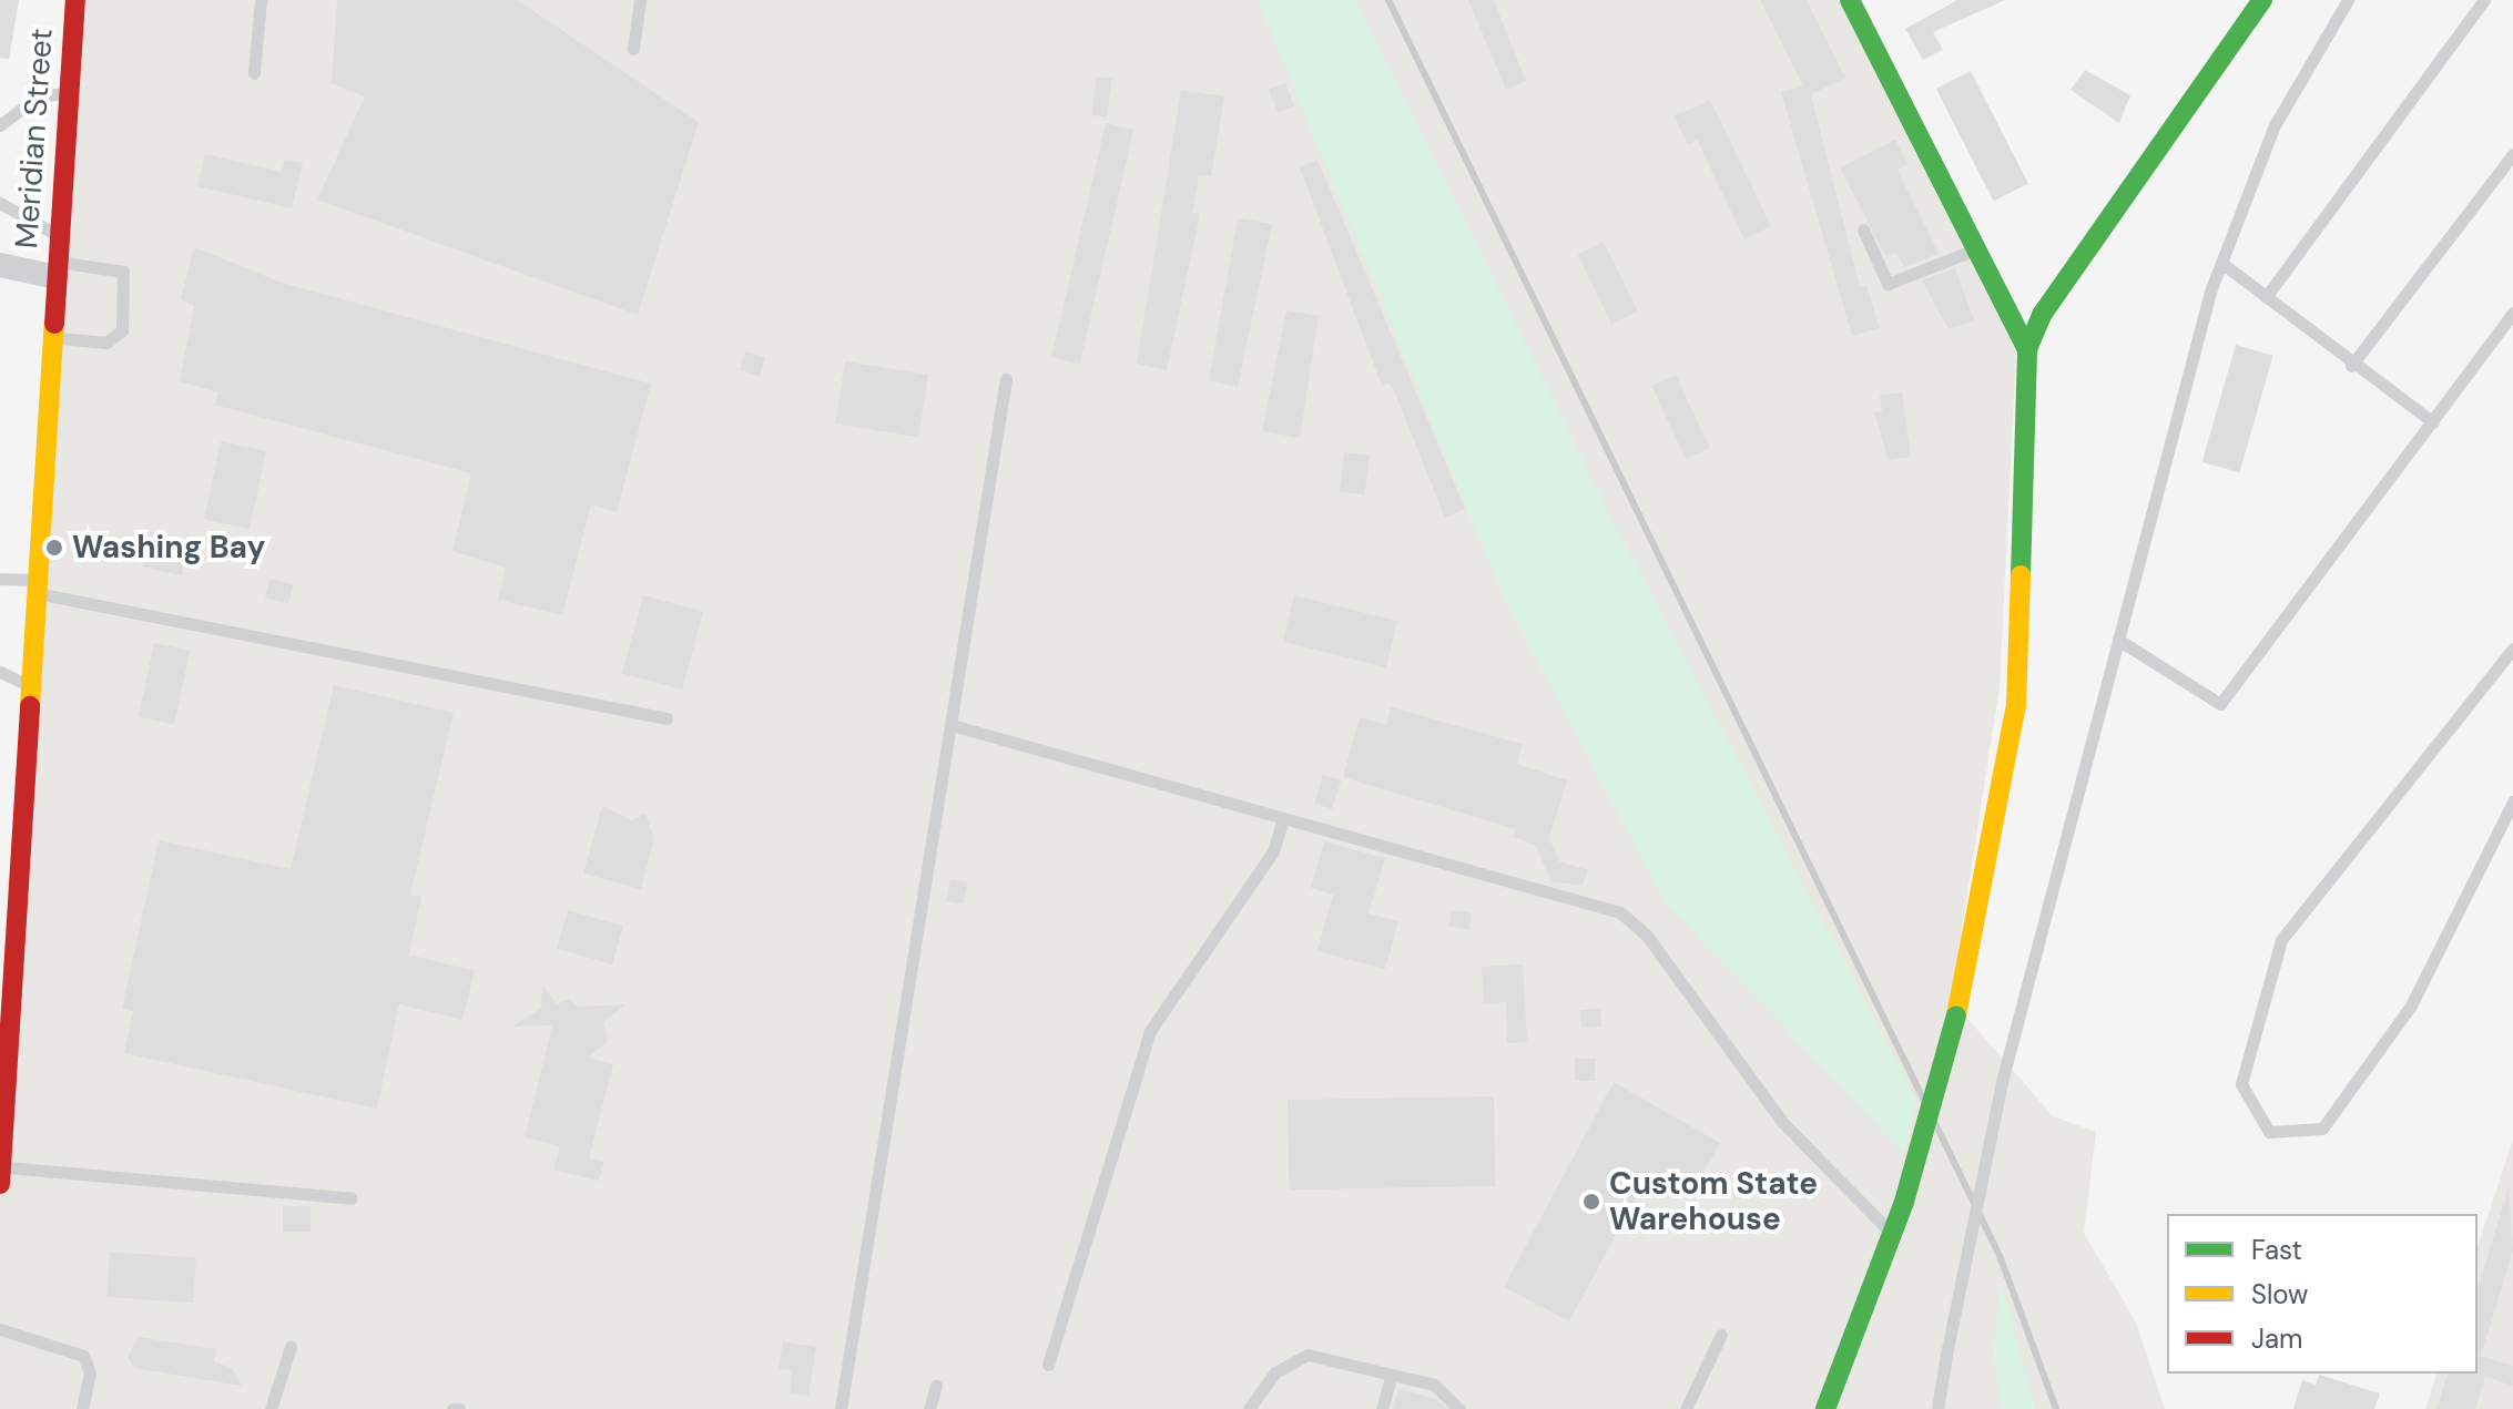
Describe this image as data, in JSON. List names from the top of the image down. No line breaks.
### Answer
{"streets":{"main road":["Meridian Street"]},"places":["Washing Bay","Custom State Warehouse"],"legend":["Fast","Slow","Jam"]}
